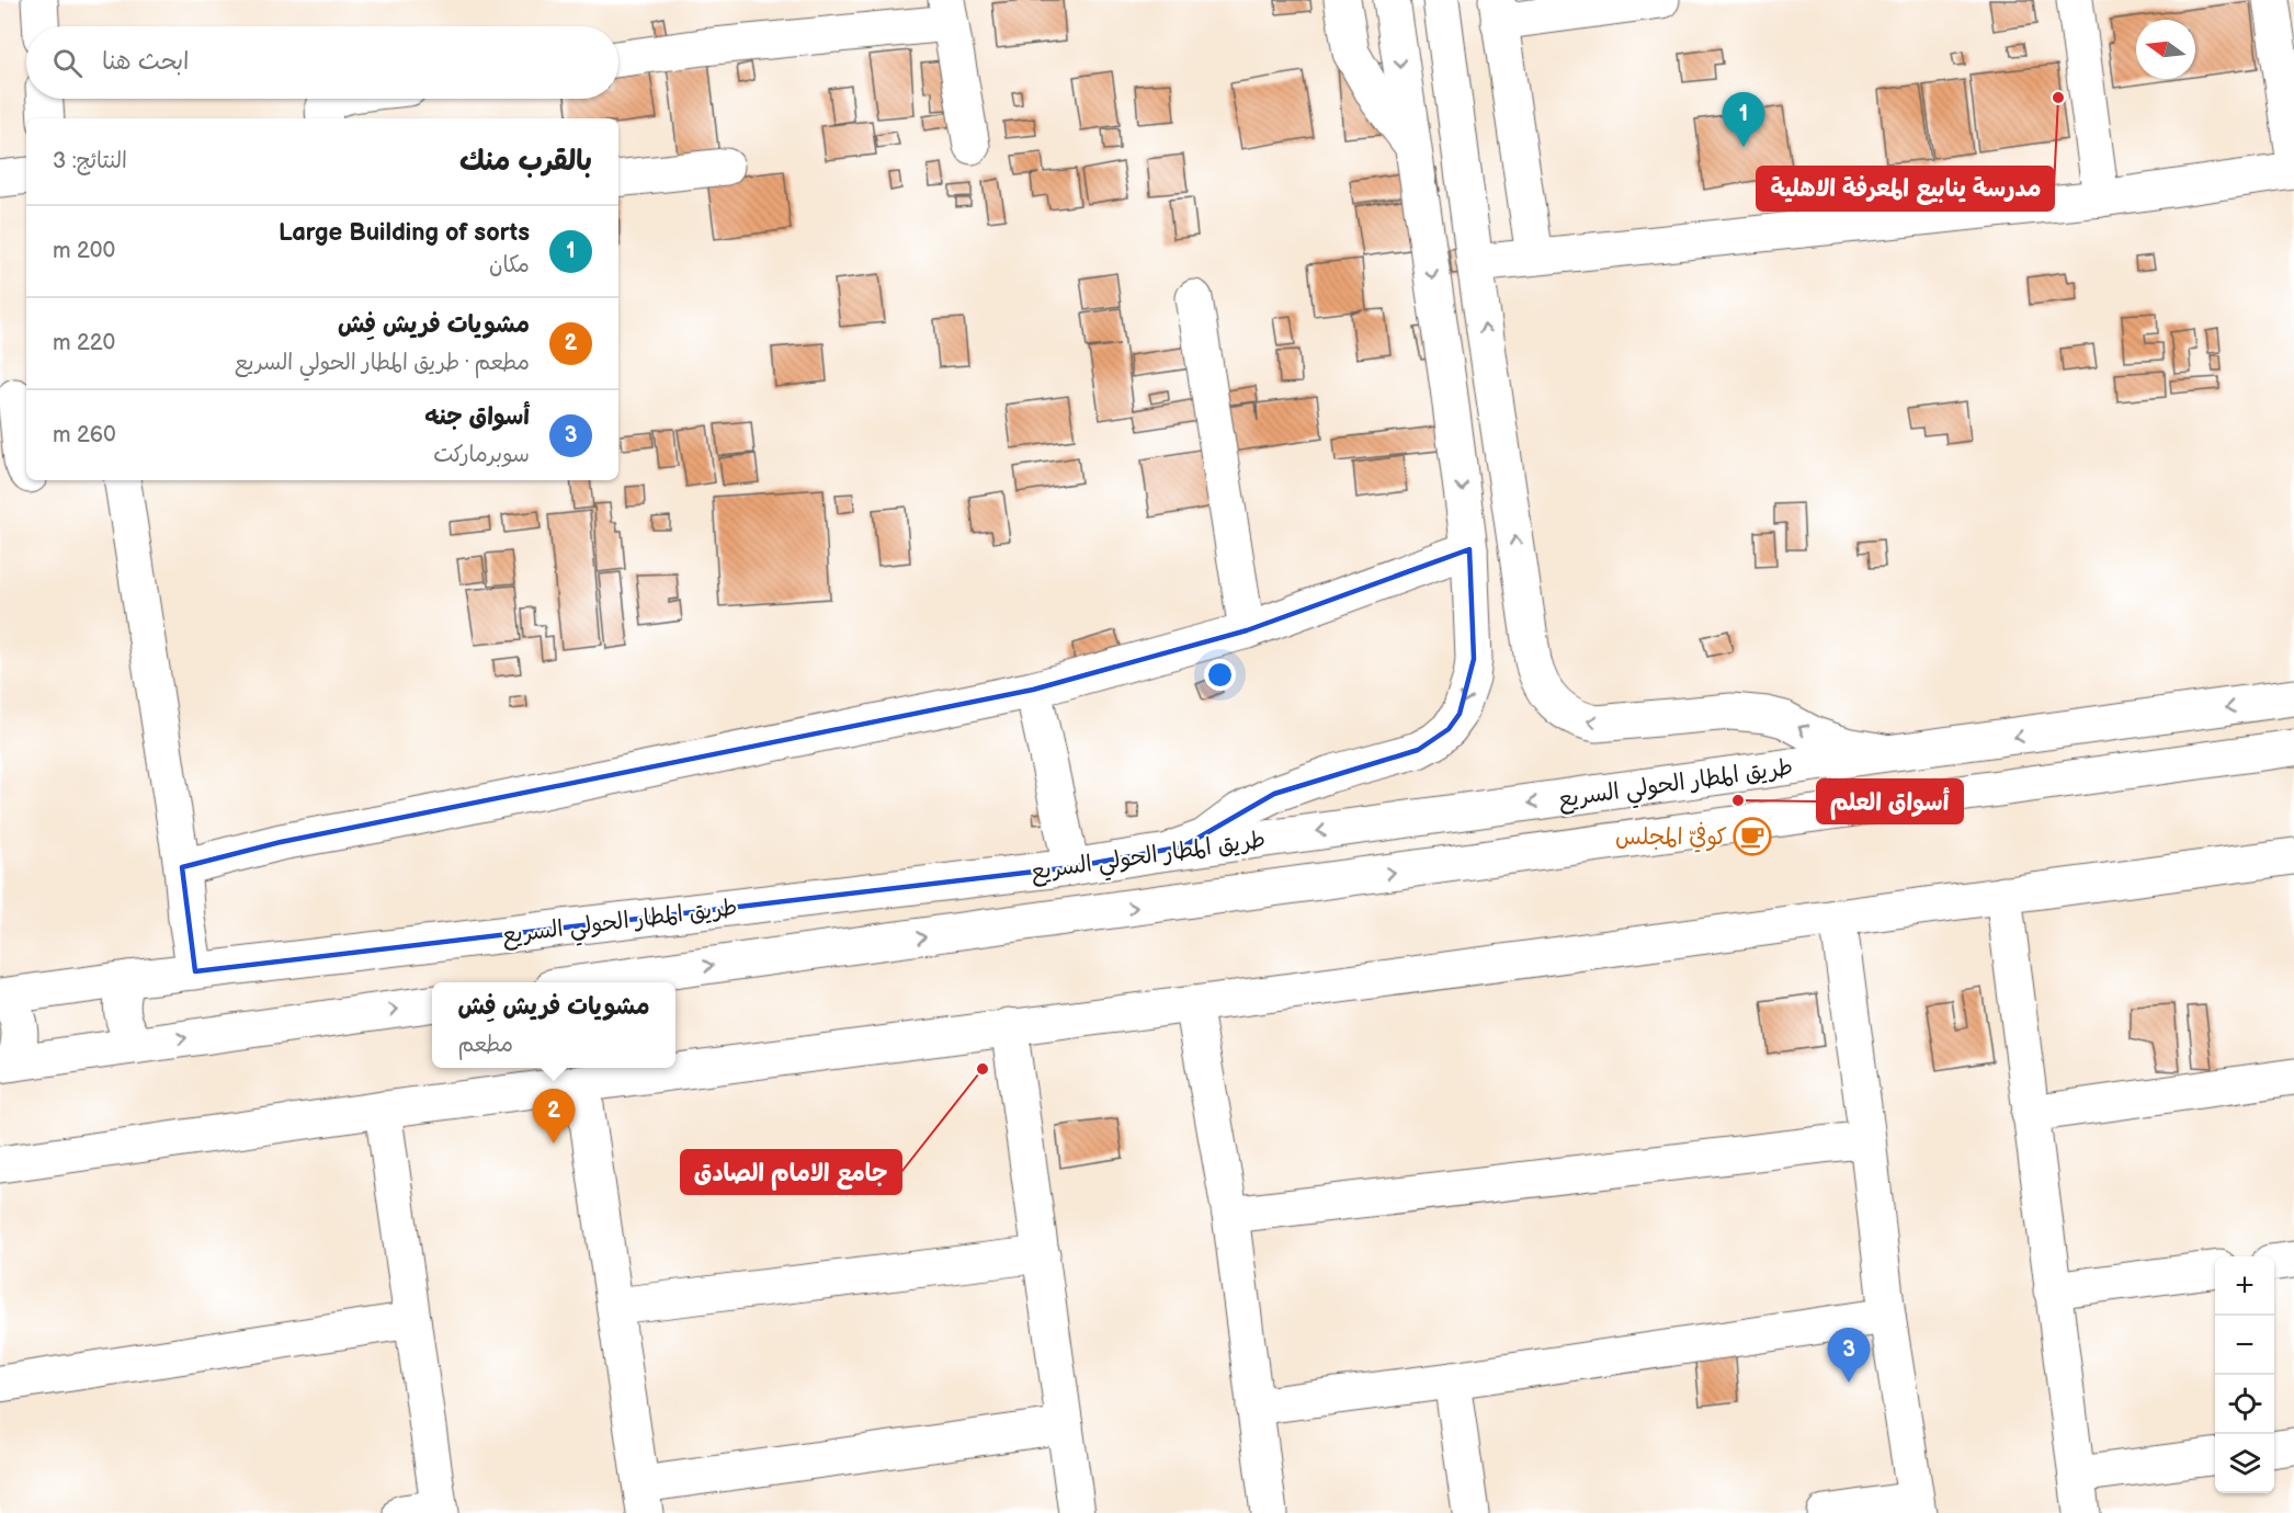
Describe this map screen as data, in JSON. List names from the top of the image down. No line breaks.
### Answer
{"streets":{"main road":["طريق المطار الحولي السريع"]},"places":{"other":["مدرسة ينابيع المعرفة الاهلية","أسواق العلم","جامع الامام الصادق"],"cafe":["كوفيّ المجلس"]},"north":"left","page":{"search":"ابحث هنا","pins":["1","2","3"],"heading":["بالقرب منك","النتائج: 3"],"list":[{"mark":"1","name":"Large Building of sorts","note":"مكان","value":"200 m"},{"mark":"2","name":"مشويات فريش فِش","note":"مطعم · طريق المطار الحولي السريع","value":"220 m"},{"mark":"3","name":"أسواق جنه","note":"سوبرماركت","value":"260 m"}],"popup":["مشويات فريش فِش","مطعم"],"map_buttons":["+","−"]}}
